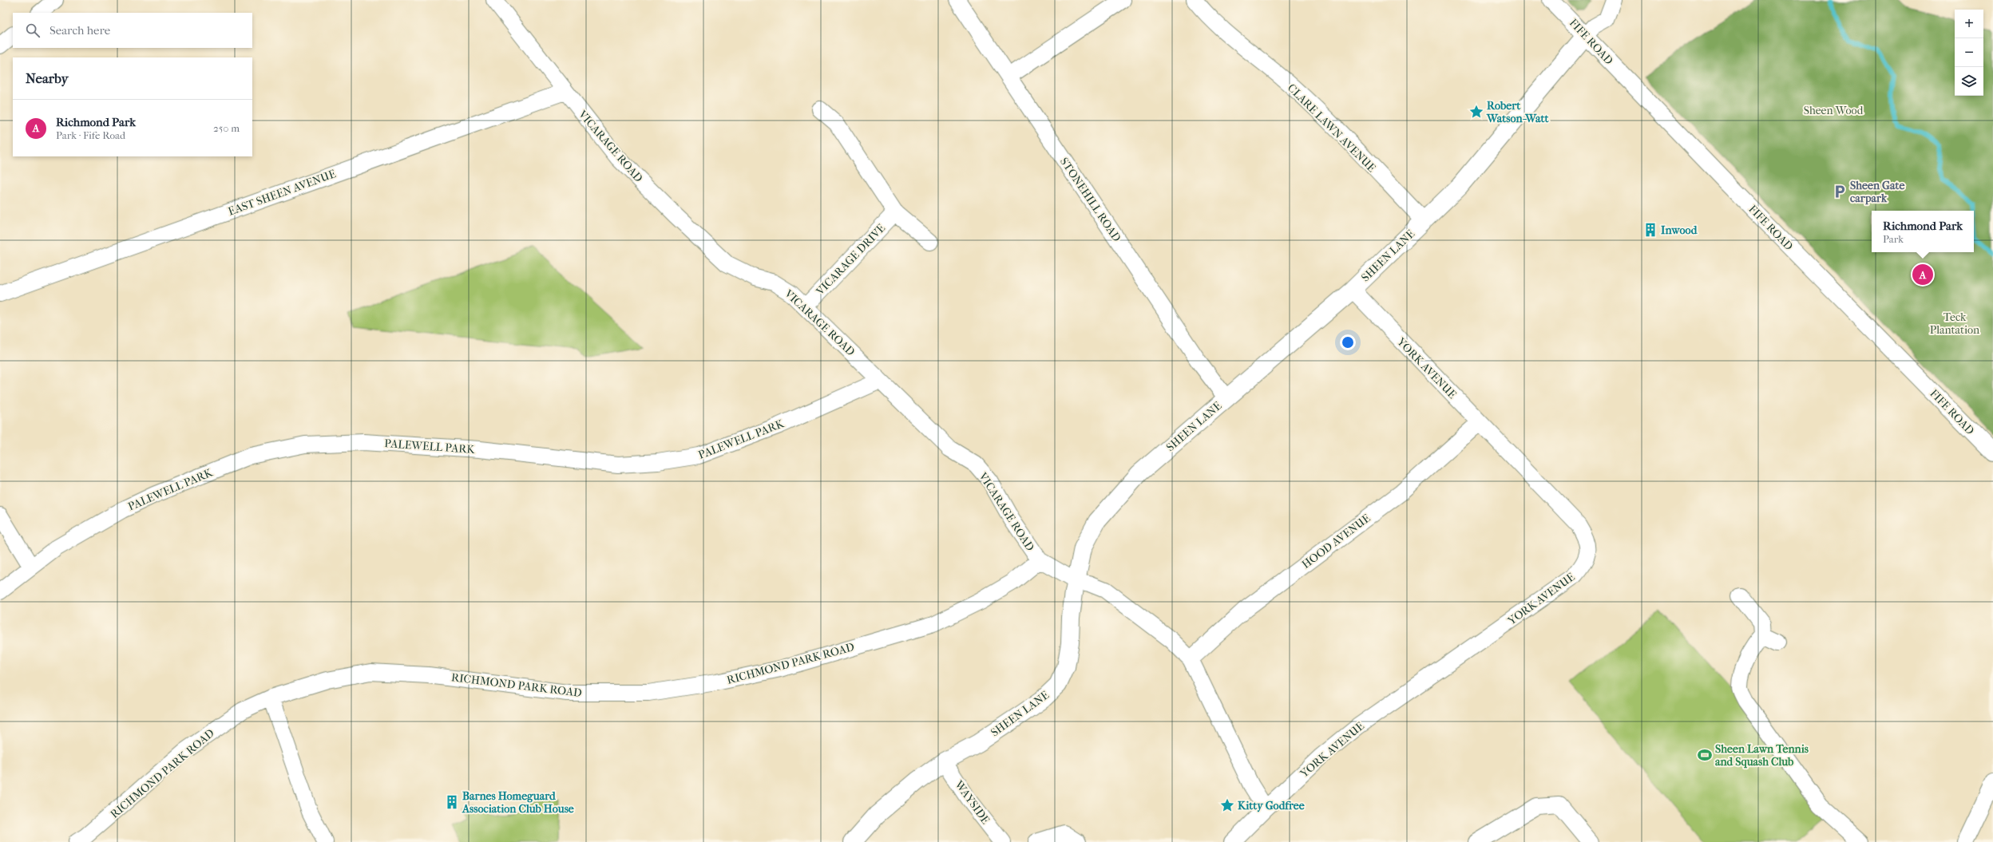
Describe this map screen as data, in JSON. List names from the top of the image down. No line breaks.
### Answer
{"streets":{"main road":["SHEEN LANE"],"street":["FIFE ROAD","CLARE LAWN AVENUE","VICARAGE ROAD","EAST SHEEN AVENUE","STONEHILL ROAD","VICARAGE DRIVE","YORK AVENUE","PALEWELL PARK","HOOD AVENUE","RICHMOND PARK ROAD","WAYSIDE"]},"crossings":[["FIFE ROAD","SHEEN LANE"],["CLARE LAWN AVENUE","SHEEN LANE"],["VICARAGE ROAD","EAST SHEEN AVENUE"],["VICARAGE ROAD","SHEEN LANE"],["VICARAGE ROAD","VICARAGE DRIVE"],["VICARAGE ROAD","PALEWELL PARK"],["VICARAGE ROAD","RICHMOND PARK ROAD"],["STONEHILL ROAD","SHEEN LANE"],["SHEEN LANE","YORK AVENUE"],["SHEEN LANE","WAYSIDE"],["YORK AVENUE","HOOD AVENUE"]],"parks":["Sheen Wood","Teck Plantation"],"places":{"place":["Robert Watson-Watt","Kitty Godfree"],"parking":["Sheen Gate carpark"],"building":["Inwood","Barnes Homeguard Association Club House"],"sports":["Sheen Lawn Tennis and Squash Club"]},"page":{"map_buttons":["+","−"],"search":"Search here","heading":"Nearby","list":[{"mark":"A","name":"Richmond Park","note":"Park · Fife Road","value":"250 m"}],"popup":["Richmond Park","Park"],"pins":"A"}}
